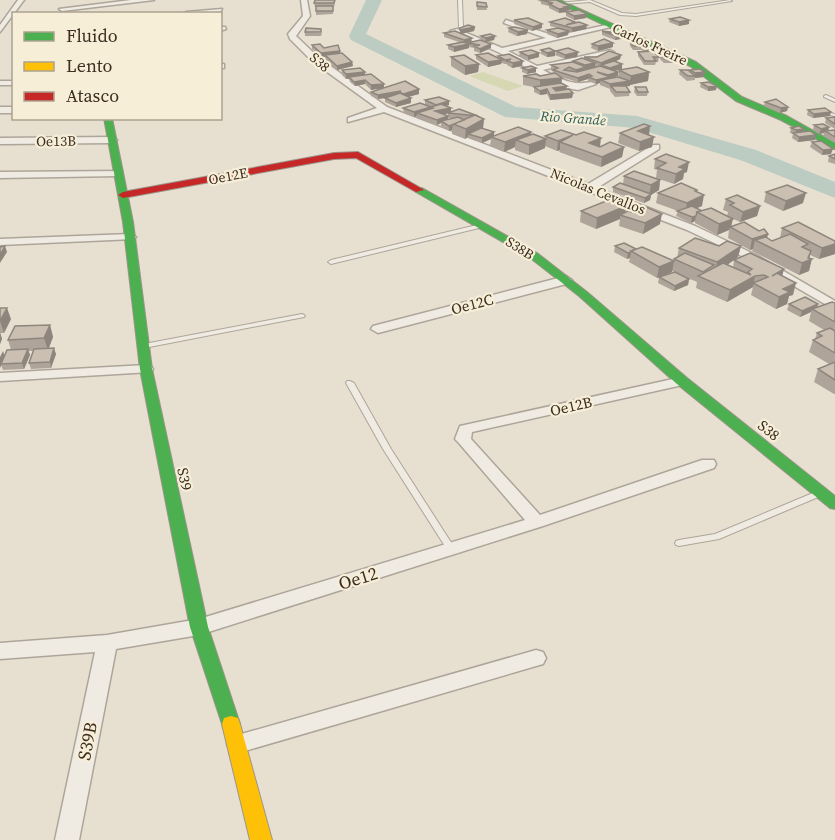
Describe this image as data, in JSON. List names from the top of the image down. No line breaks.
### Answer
{"streets":{"street":["Carlos Freire","S38","Oe13B","Oe12E","Nicolas Cevallos","S38B","Oe12C","Oe12B","S39","Oe12","S39B"]},"crossings":[["S38","Nicolas Cevallos"],["S38","S38B"],["S38","Oe12B"],["Oe13B","S39"],["Oe12E","S38B"],["Oe12E","S39"],["S38B","Oe12C"],["S38B","Oe12B"],["Oe12B","Oe12"],["S39","Oe12"],["Oe12","S39B"]],"water":["Rio Grande"],"legend":["Fluido","Lento","Atasco"]}
